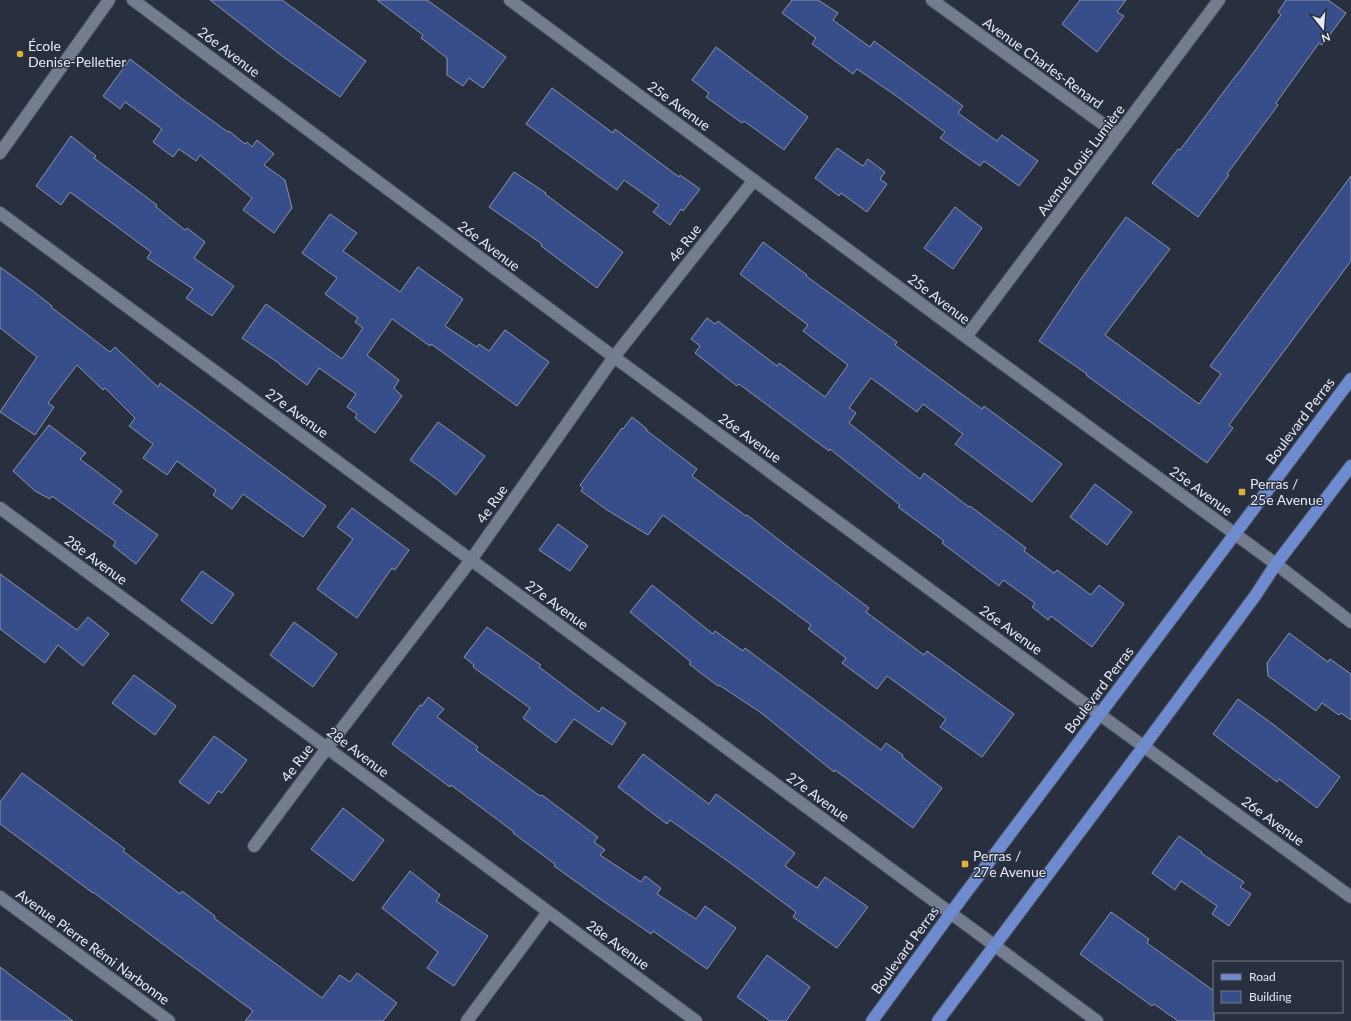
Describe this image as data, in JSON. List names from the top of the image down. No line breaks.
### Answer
{"streets":{"main road":["Boulevard Perras"],"street":["26e Avenue","Avenue Charles-Renard","25e Avenue","Avenue Louis Lumière","4e Rue","27e Avenue","28e Avenue","Avenue Pierre Rémi Narbonne"]},"crossings":[["26e Avenue","4e Rue"],["26e Avenue","Boulevard Perras"],["Avenue Charles-Renard","Avenue Louis Lumière"],["25e Avenue","Avenue Louis Lumière"],["25e Avenue","4e Rue"],["25e Avenue","Boulevard Perras"],["4e Rue","27e Avenue"],["4e Rue","28e Avenue"],["27e Avenue","Boulevard Perras"]],"places":{"other":["École Denise-Pelletier"],"transit":["Perras / 25e Avenue","Perras / 27e Avenue"]},"legend":["Road","Building"],"north":"bottom"}
